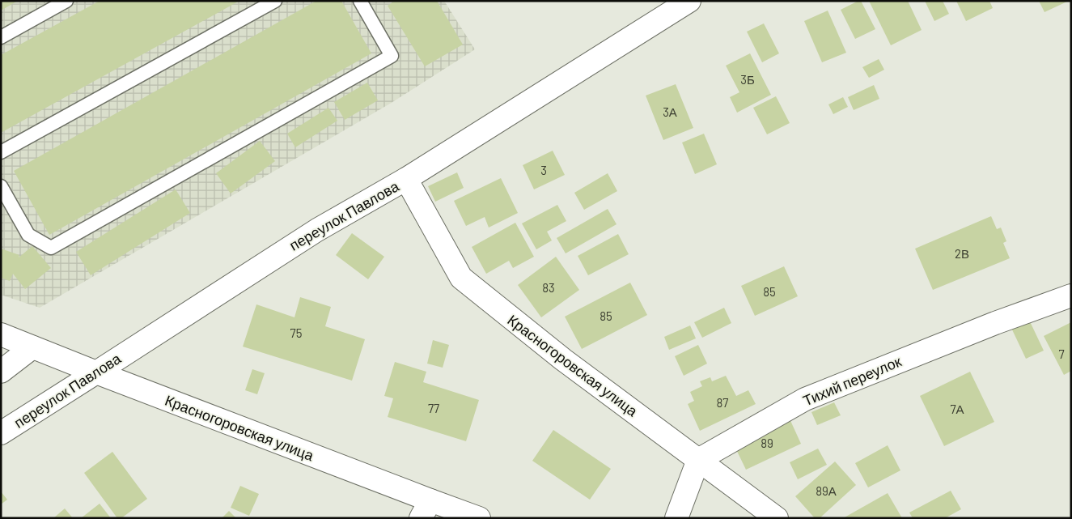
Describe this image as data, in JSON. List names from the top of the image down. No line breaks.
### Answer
{"streets":{"street":["переулок Павлова","Красногоровская улица","Тихий переулок"]},"crossings":[["переулок Павлова","Красногоровская улица"],["Красногоровская улица","Тихий переулок"]],"house_numbers":["3Б","3А","3","2В","83","85","85","75","7","87","77","7А","89","89А"]}
